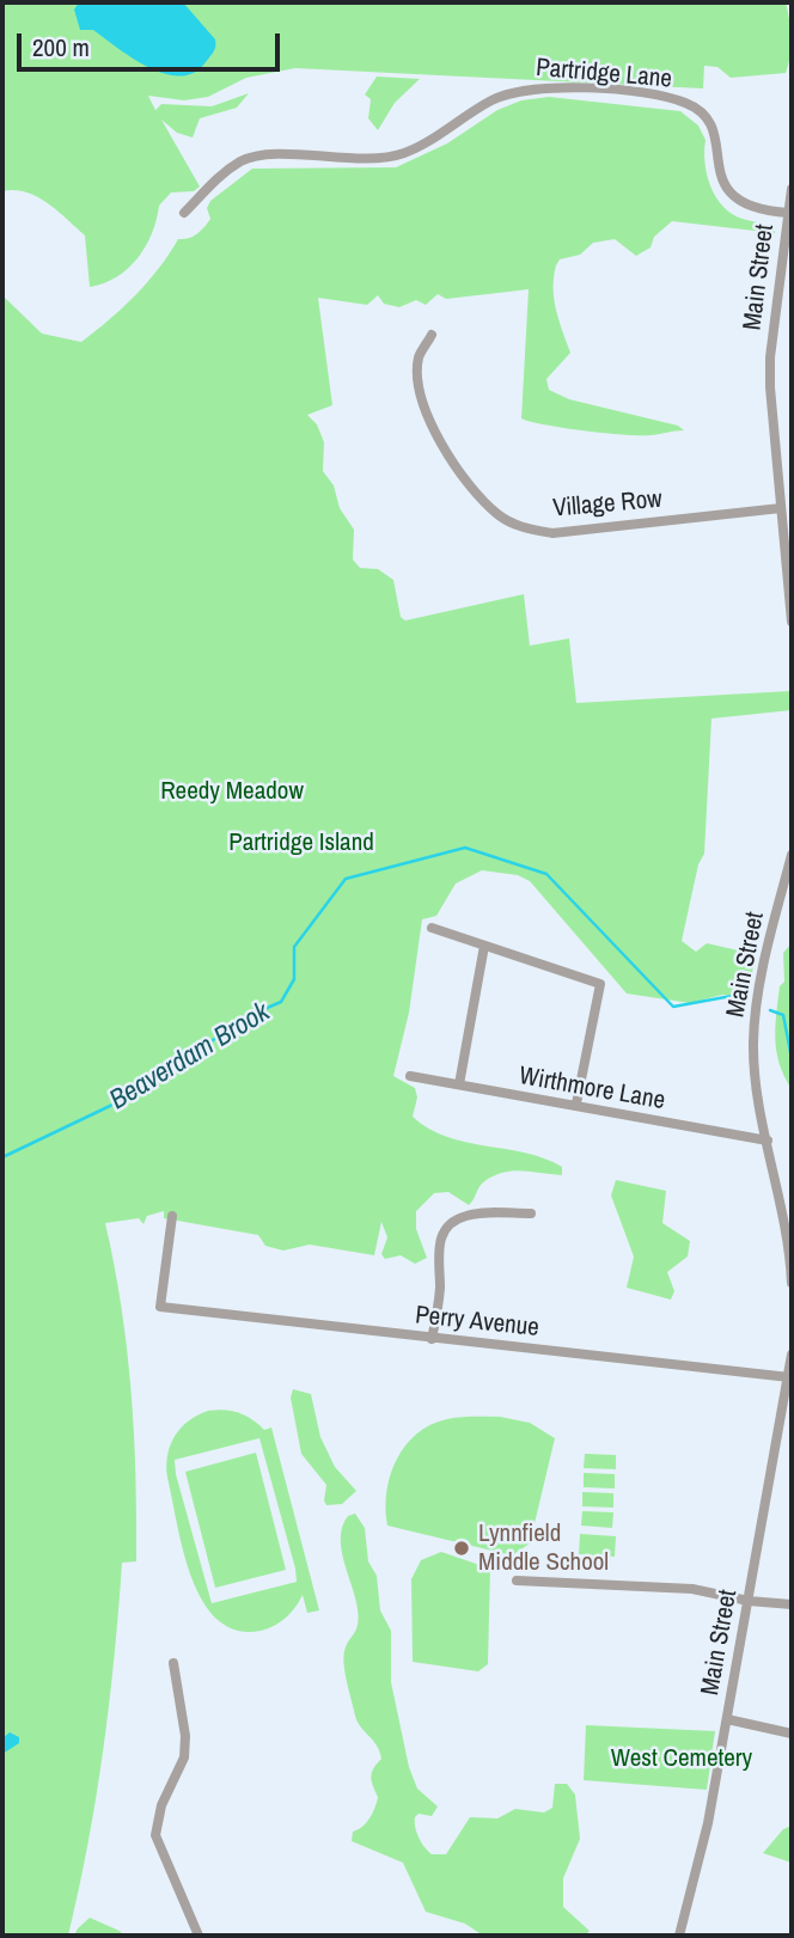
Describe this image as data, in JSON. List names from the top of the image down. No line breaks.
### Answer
{"streets":{"street":["Partridge Lane","Main Street","Village Row","Wirthmore Lane","Perry Avenue"]},"crossings":[["Partridge Lane","Main Street"],["Main Street","Village Row"],["Main Street","Wirthmore Lane"],["Main Street","Perry Avenue"]],"water":["Beaverdam Brook"],"parks":["Reedy Meadow","Partridge Island","West Cemetery"],"places":["Lynnfield Middle School"],"scale_bar":"200 m"}
